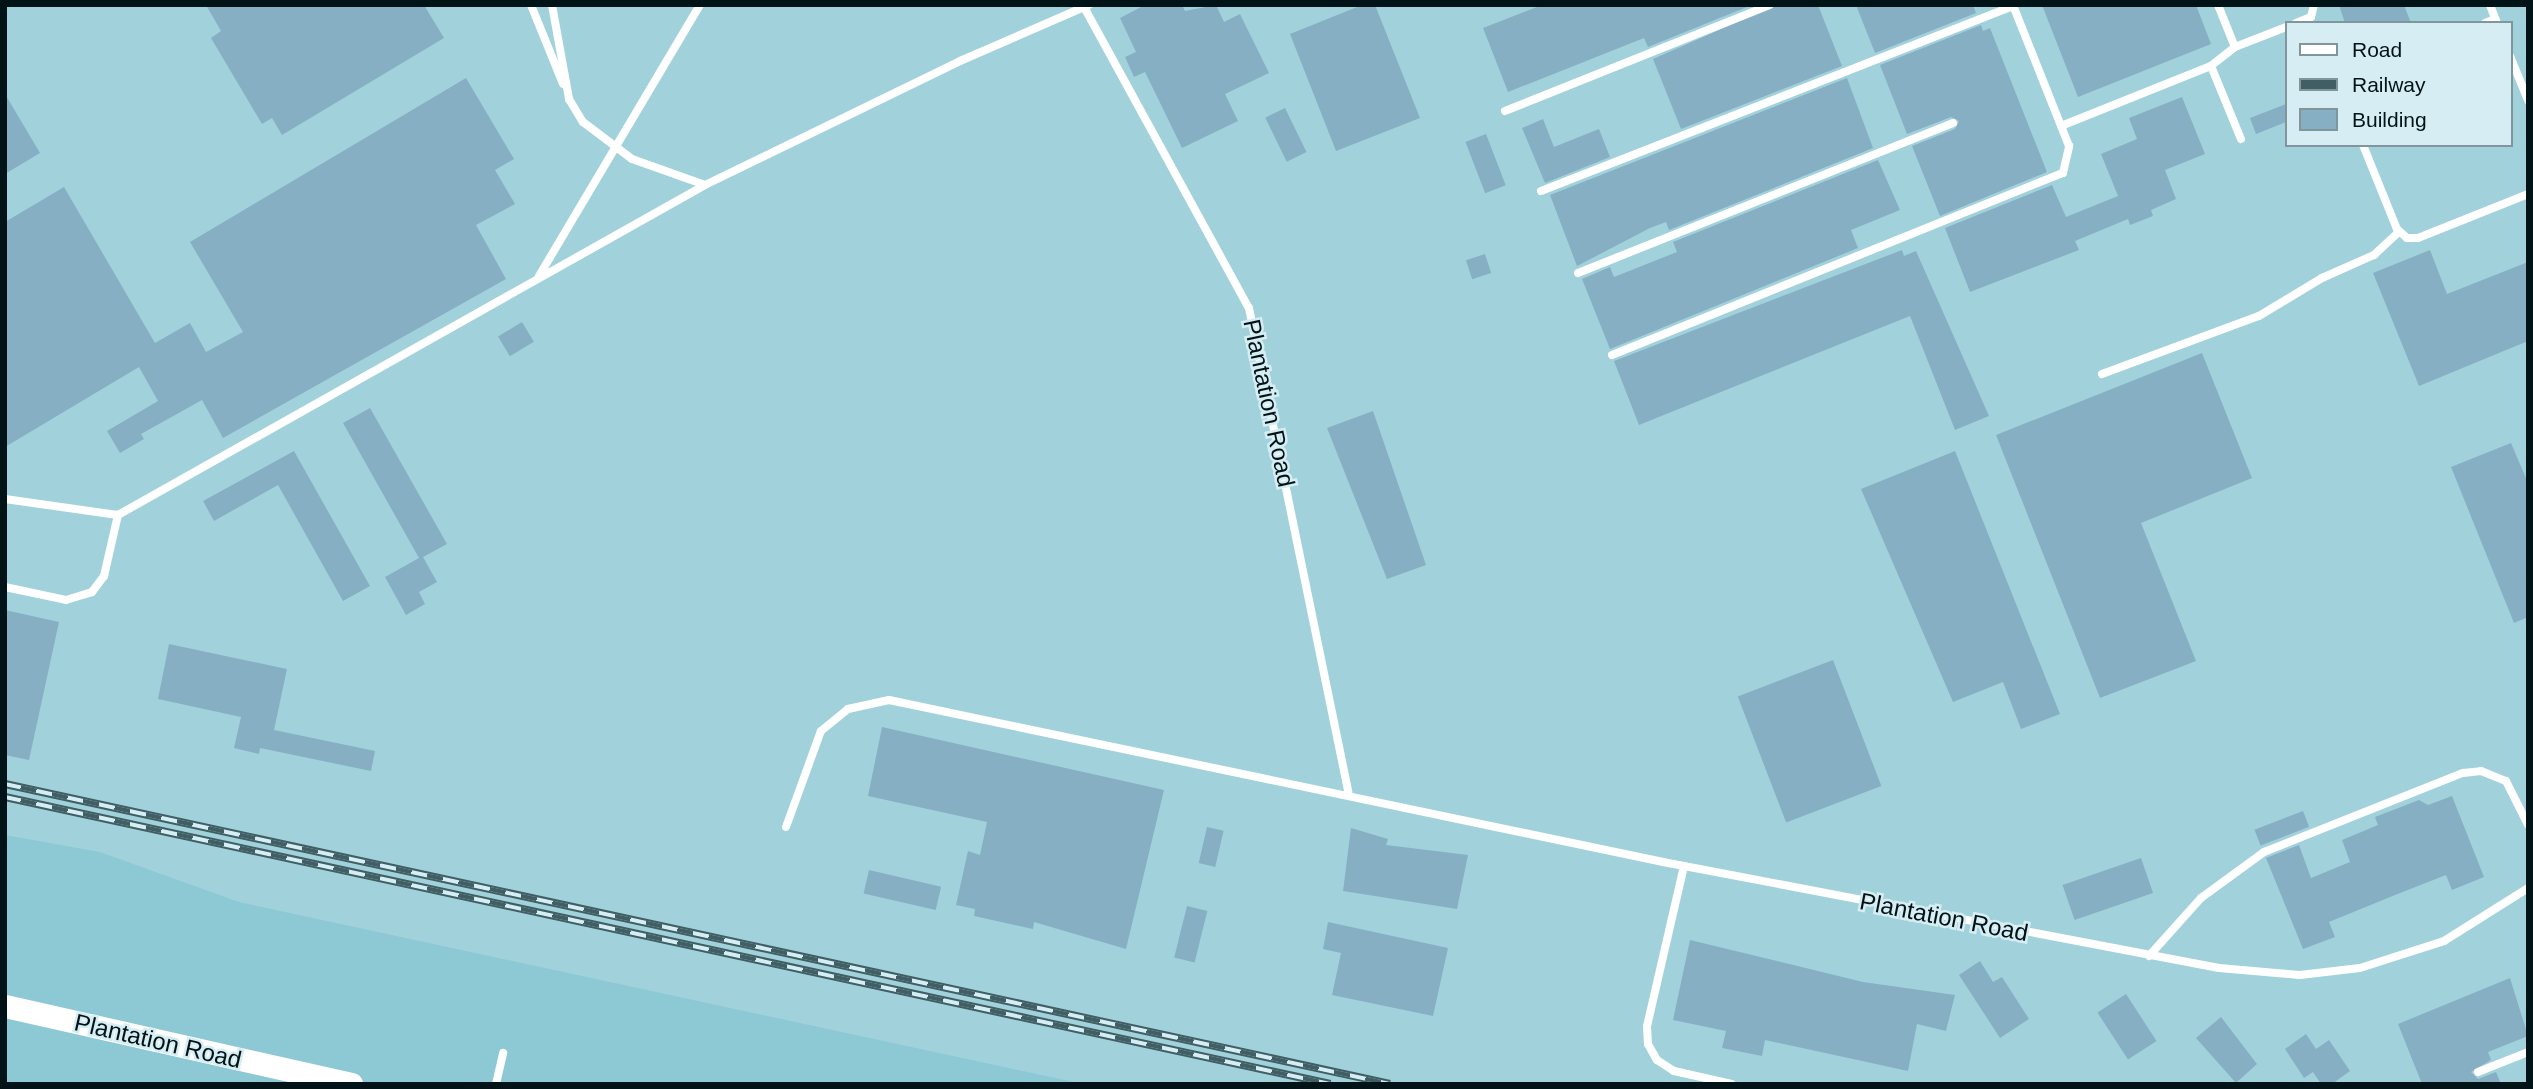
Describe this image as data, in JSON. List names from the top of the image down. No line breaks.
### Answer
{"streets":{"street":["Plantation Road"]},"legend":["Road","Railway","Building"]}
